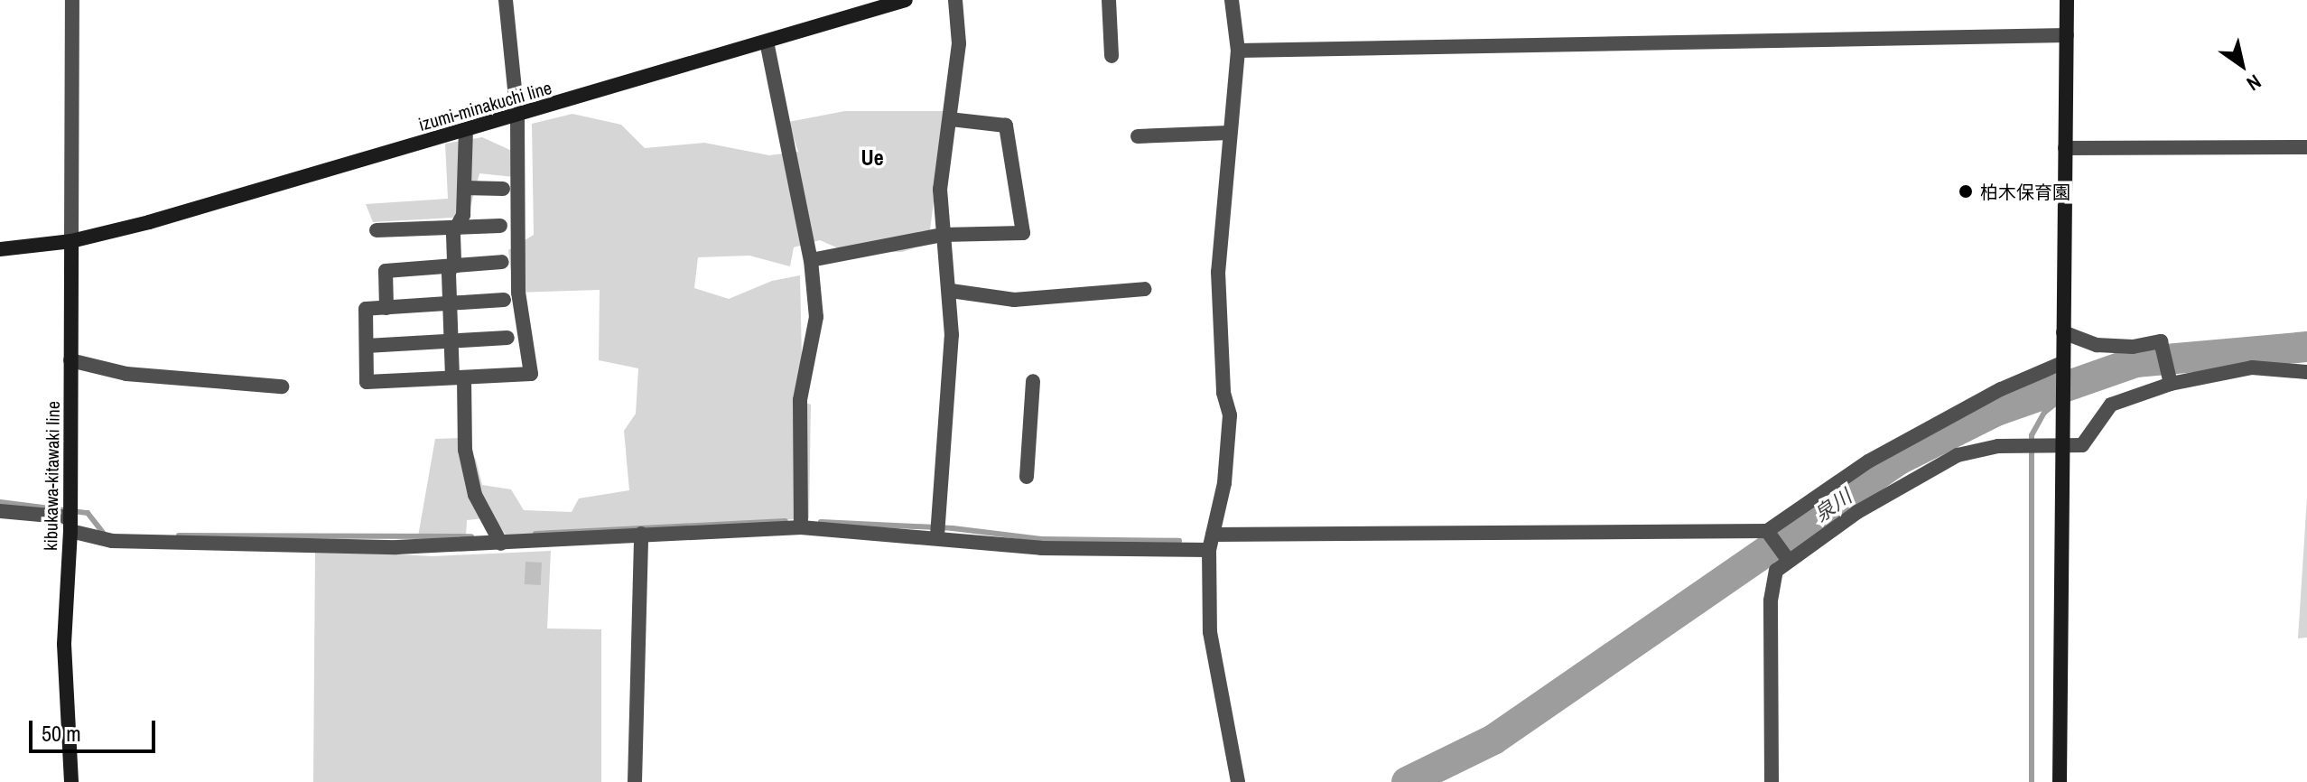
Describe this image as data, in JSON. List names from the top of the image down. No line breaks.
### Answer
{"streets":{"main road":["izumi-minakuchi line","kibukawa-kitawaki line"]},"crossings":[["izumi-minakuchi line","kibukawa-kitawaki line"]],"districts":["Ue"],"water":["泉川"],"places":["柏木保育園"],"scale_bar":"50 m","north":"bottom right"}
